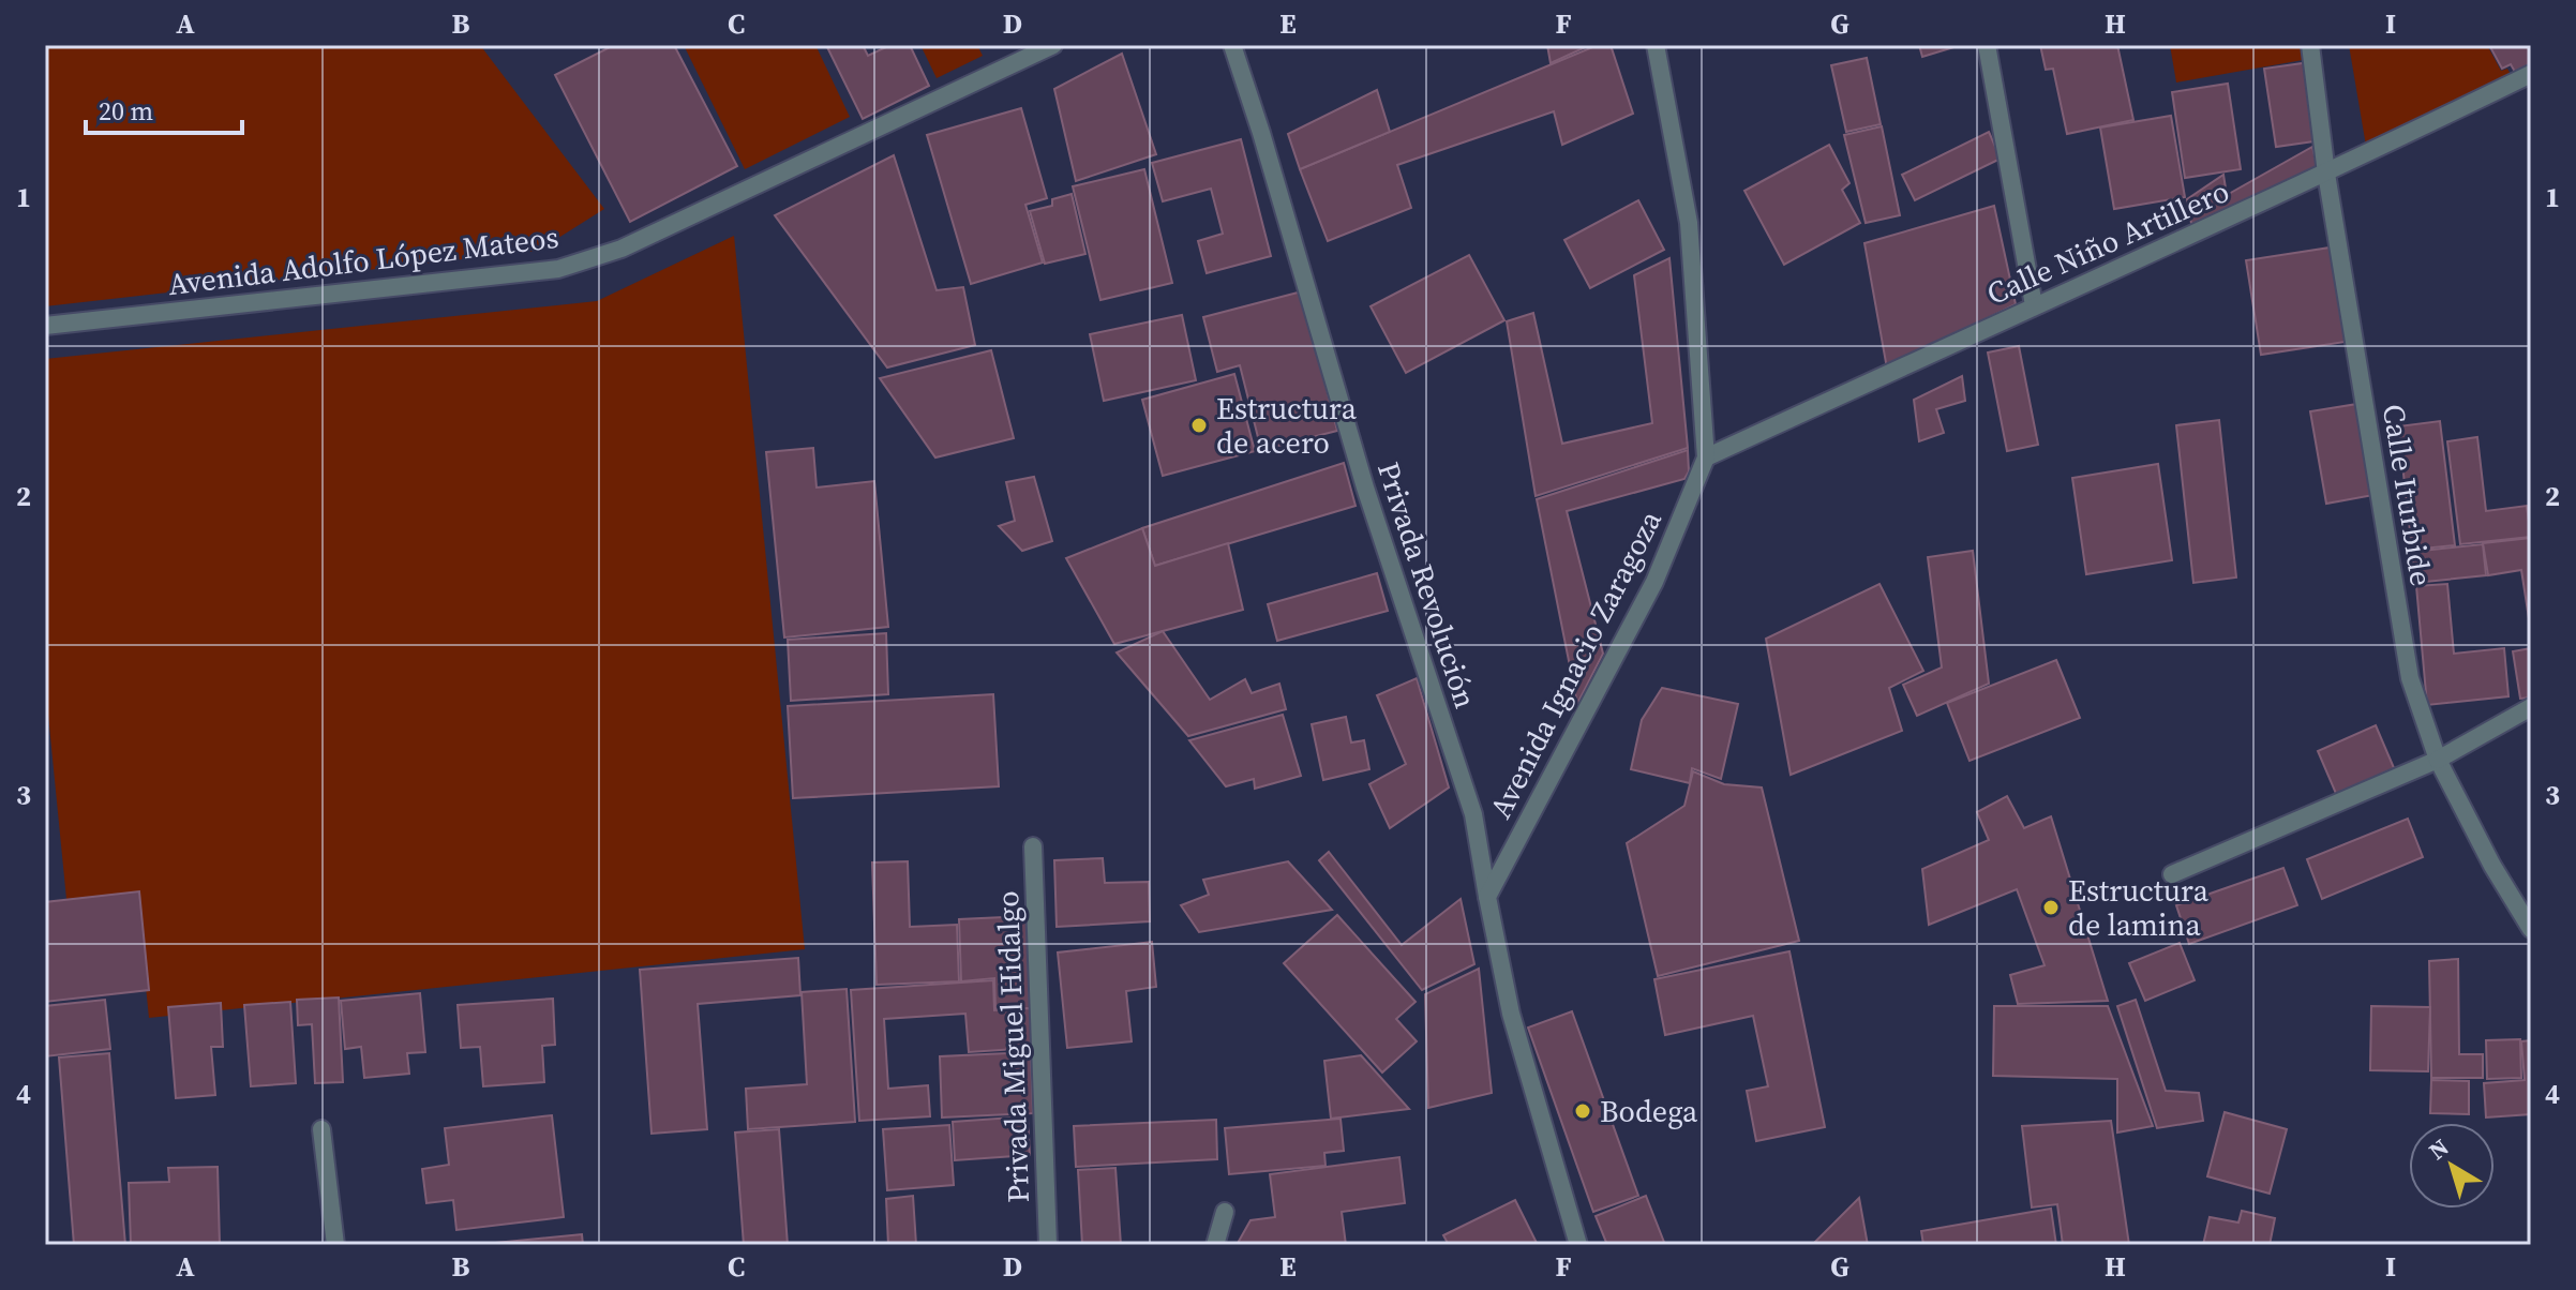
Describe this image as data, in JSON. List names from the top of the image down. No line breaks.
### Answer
{"streets":{"street":["Calle Niño Artillero","Avenida Adolfo López Mateos","Calle Iturbide","Privada Revolución","Avenida Ignacio Zaragoza","Privada Miguel Hidalgo"]},"crossings":[["Calle Niño Artillero","Calle Iturbide"],["Calle Niño Artillero","Avenida Ignacio Zaragoza"],["Privada Revolución","Avenida Ignacio Zaragoza"]],"places":["Estructura de acero","Estructura de lamina","Bodega"],"scale_bar":"20 m","north":"top left","grid":{"columns":["A","B","C","D","E","F","G","H","I"],"rows":["1","2","3","4"]}}
